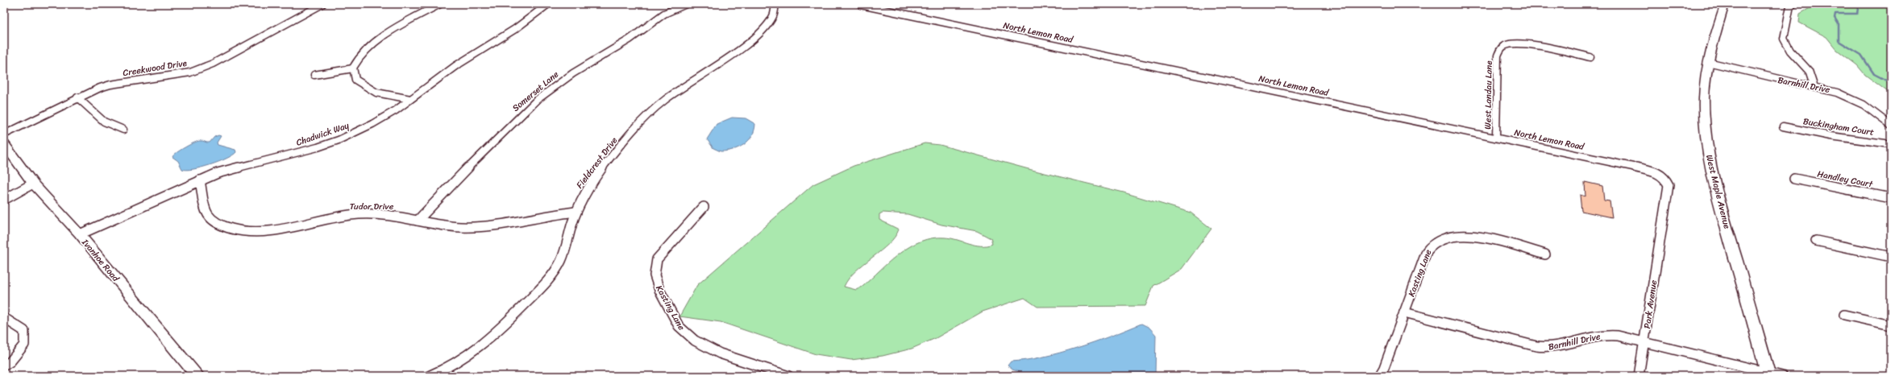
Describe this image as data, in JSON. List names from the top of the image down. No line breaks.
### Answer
{"streets":{"main road":["West Maple Avenue","Ivanhoe Road"],"street":["North Lemon Road","Creekwood Drive","Barnhill Drive","Somerset Lane","West Landau Lane","Buckingham Court","Chadwick Way","Fieldcrest Drive","Handley Court","Tudor Drive","Kasting Lane","Park Avenue"]},"crossings":[["North Lemon Road","West Landau Lane"],["North Lemon Road","Park Avenue"],["Barnhill Drive","West Maple Avenue"],["Barnhill Drive","Kasting Lane"],["Barnhill Drive","Park Avenue"],["Somerset Lane","Tudor Drive"],["Chadwick Way","Tudor Drive"],["Chadwick Way","Ivanhoe Road"],["Fieldcrest Drive","Tudor Drive"]]}
